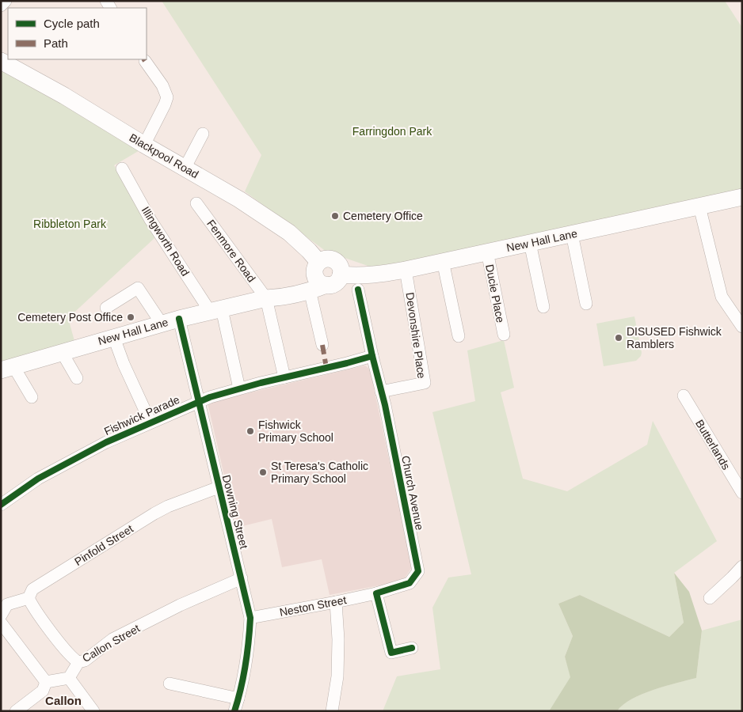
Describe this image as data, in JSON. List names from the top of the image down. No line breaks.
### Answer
{"streets":{"highway":["Blackpool Road","New Hall Lane"],"street":["Illingworth Road","Fenmore Road","Ducie Place","Devonshire Place","Fishwick Parade","Butterlands","Church Avenue","Downing Street","Pinfold Street","Neston Street","Callon Street"]},"crossings":[["Blackpool Road","New Hall Lane"],["New Hall Lane","Illingworth Road"],["New Hall Lane","Fenmore Road"],["New Hall Lane","Ducie Place"],["New Hall Lane","Devonshire Place"],["New Hall Lane","Downing Street"],["Devonshire Place","Church Avenue"],["Fishwick Parade","Church Avenue"],["Fishwick Parade","Downing Street"],["Church Avenue","Neston Street"],["Downing Street","Pinfold Street"],["Downing Street","Neston Street"],["Downing Street","Callon Street"]],"districts":["Callon"],"parks":["Farringdon Park","Ribbleton Park"],"places":["Cemetery Office","Cemetery Post Office","DISUSED Fishwick Ramblers","Fishwick Primary School","St Teresa's Catholic Primary School"],"legend":["Cycle path","Path"]}
